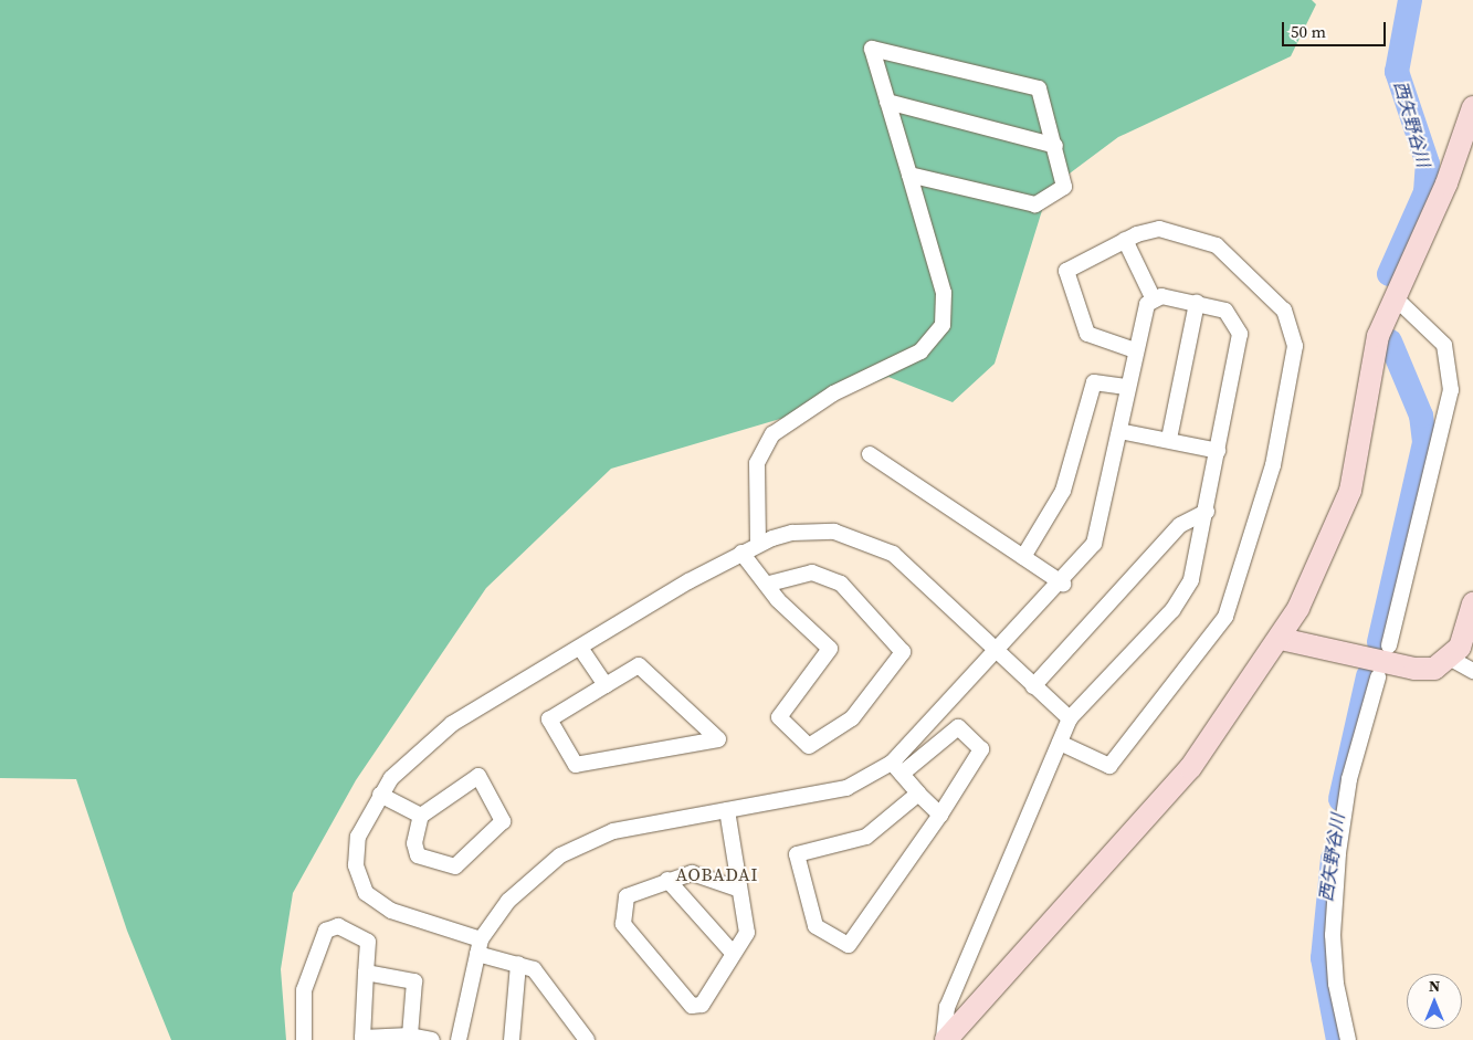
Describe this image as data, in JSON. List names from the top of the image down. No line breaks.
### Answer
{"districts":["AOBADAI"],"water":["西矢野谷川"],"scale_bar":"50 m","north":"top"}
